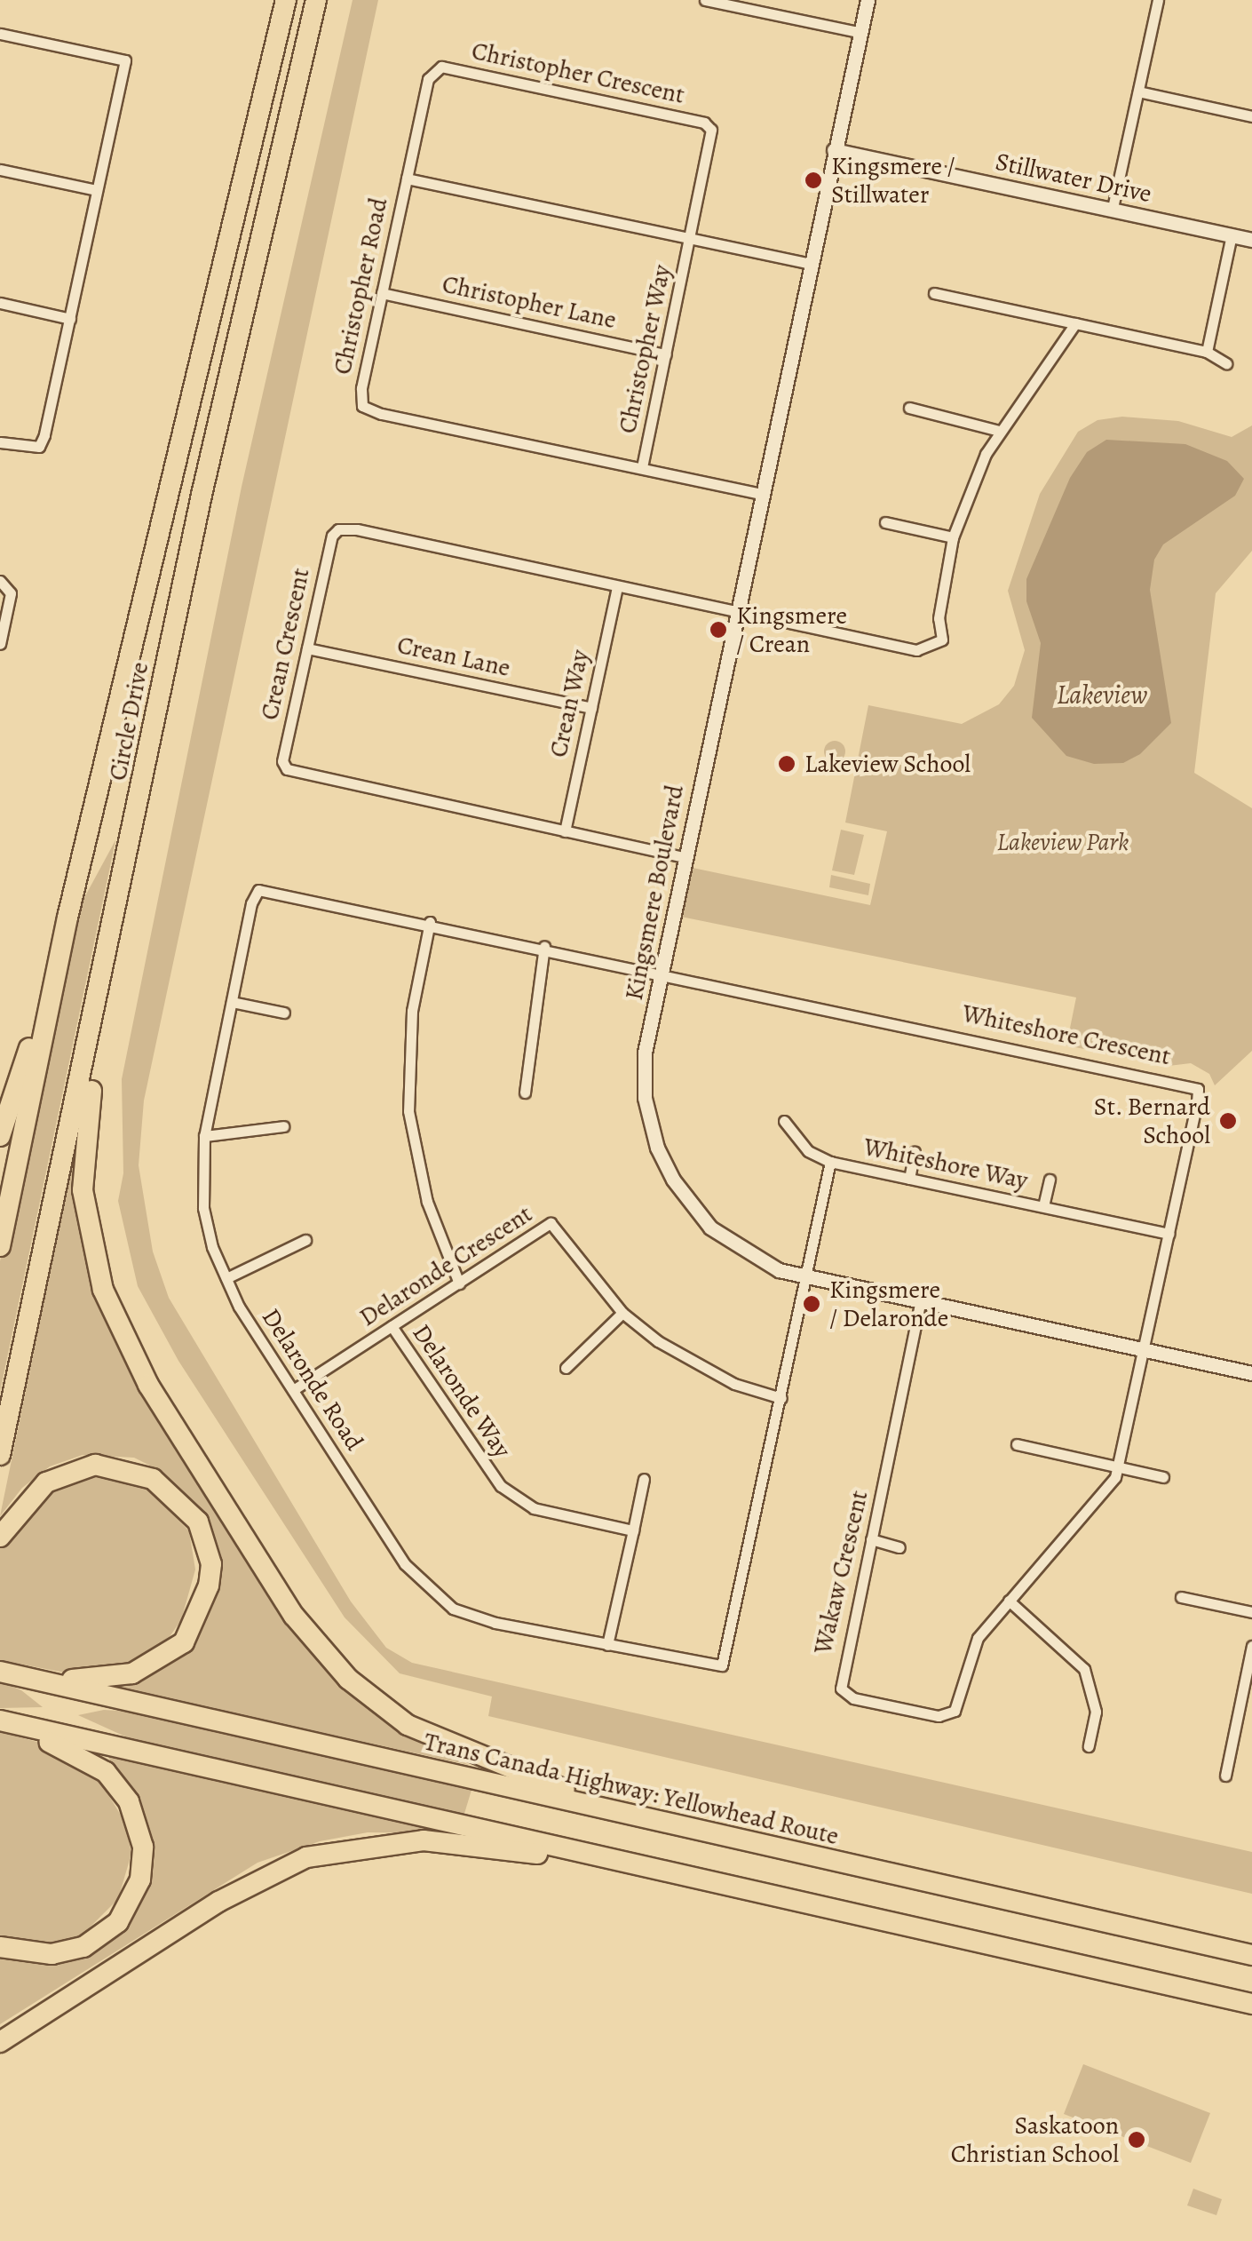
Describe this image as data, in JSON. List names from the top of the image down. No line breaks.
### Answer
{"streets":{"highway":["Circle Drive","Trans Canada Highway: Yellowhead Route"],"street":["Christopher Crescent","Stillwater Drive","Christopher Road","Christopher Lane","Christopher Way","Crean Crescent","Crean Lane","Crean Way","Kingsmere Boulevard","Whiteshore Crescent","Whiteshore Way","Delaronde Crescent","Delaronde Road","Delaronde Way","Wakaw Crescent"]},"crossings":[["Christopher Crescent","Christopher Road"],["Christopher Crescent","Christopher Way"],["Stillwater Drive","Kingsmere Boulevard"],["Christopher Road","Christopher Lane"],["Christopher Road","Christopher Way"],["Christopher Road","Kingsmere Boulevard"],["Christopher Lane","Christopher Way"],["Crean Crescent","Crean Lane"],["Crean Crescent","Crean Way"],["Crean Crescent","Kingsmere Boulevard"],["Crean Lane","Crean Way"],["Kingsmere Boulevard","Whiteshore Crescent"],["Kingsmere Boulevard","Whiteshore Way"],["Kingsmere Boulevard","Delaronde Road"],["Kingsmere Boulevard","Wakaw Crescent"],["Whiteshore Crescent","Whiteshore Way"],["Whiteshore Crescent","Delaronde Road"],["Whiteshore Crescent","Wakaw Crescent"],["Whiteshore Way","Delaronde Road"],["Delaronde Crescent","Delaronde Road"],["Delaronde Crescent","Delaronde Way"]],"water":["Lakeview"],"parks":["Lakeview Park"],"places":["Kingsmere / Stillwater","Kingsmere / Crean","Lakeview School","St. Bernard School","Kingsmere / Delaronde","Saskatoon Christian School"]}
